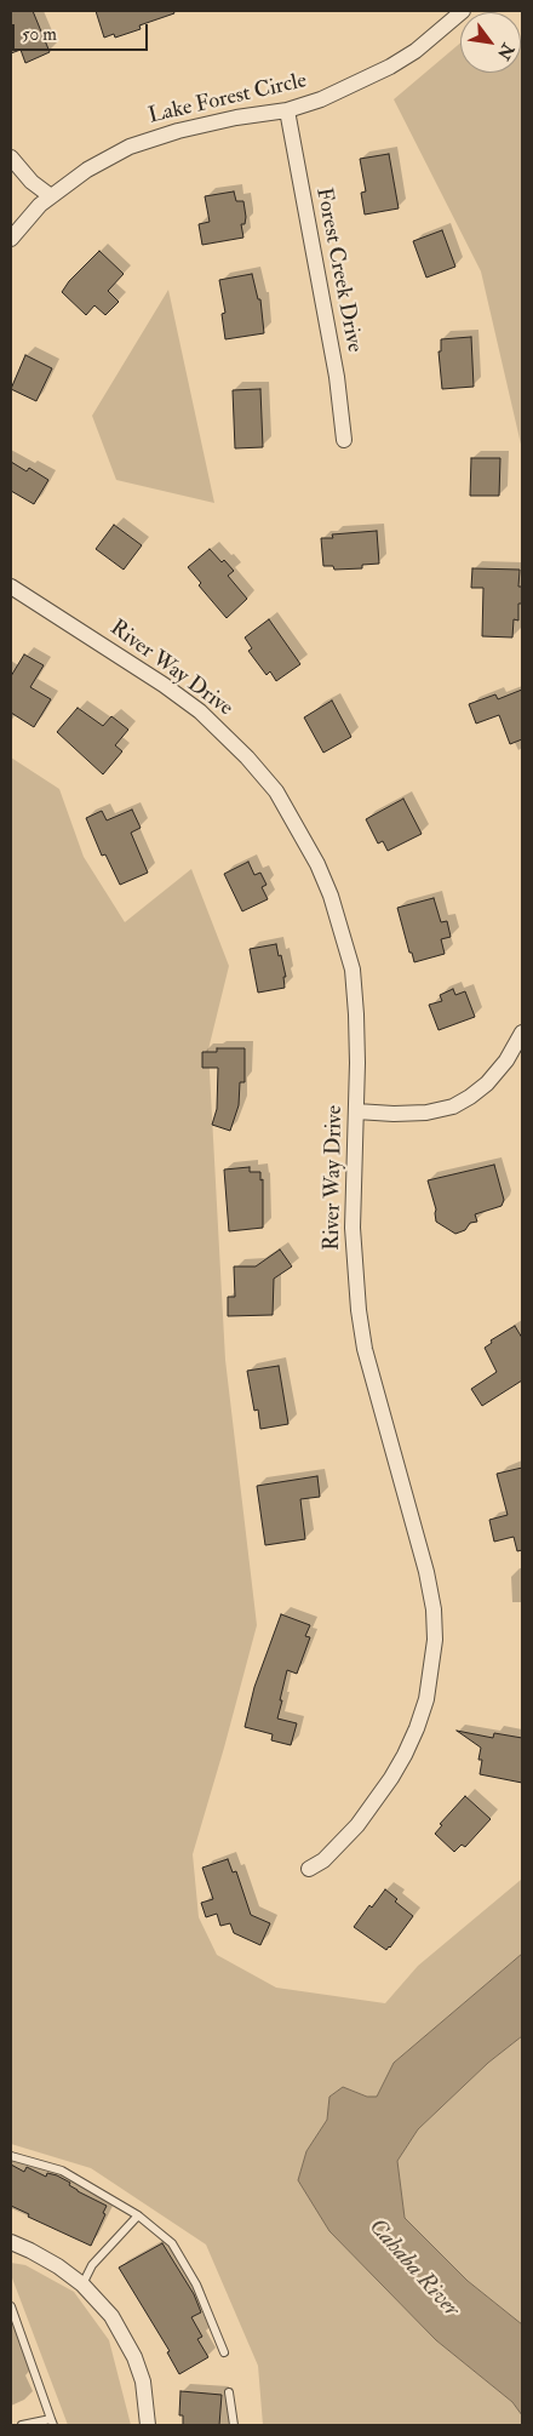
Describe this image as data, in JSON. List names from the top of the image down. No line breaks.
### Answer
{"streets":{"street":["Lake Forest Circle","Forest Creek Drive","River Way Drive"]},"crossings":[["Lake Forest Circle","Forest Creek Drive"]],"water":["Cahaba River"],"scale_bar":"50 m","north":"bottom right"}
